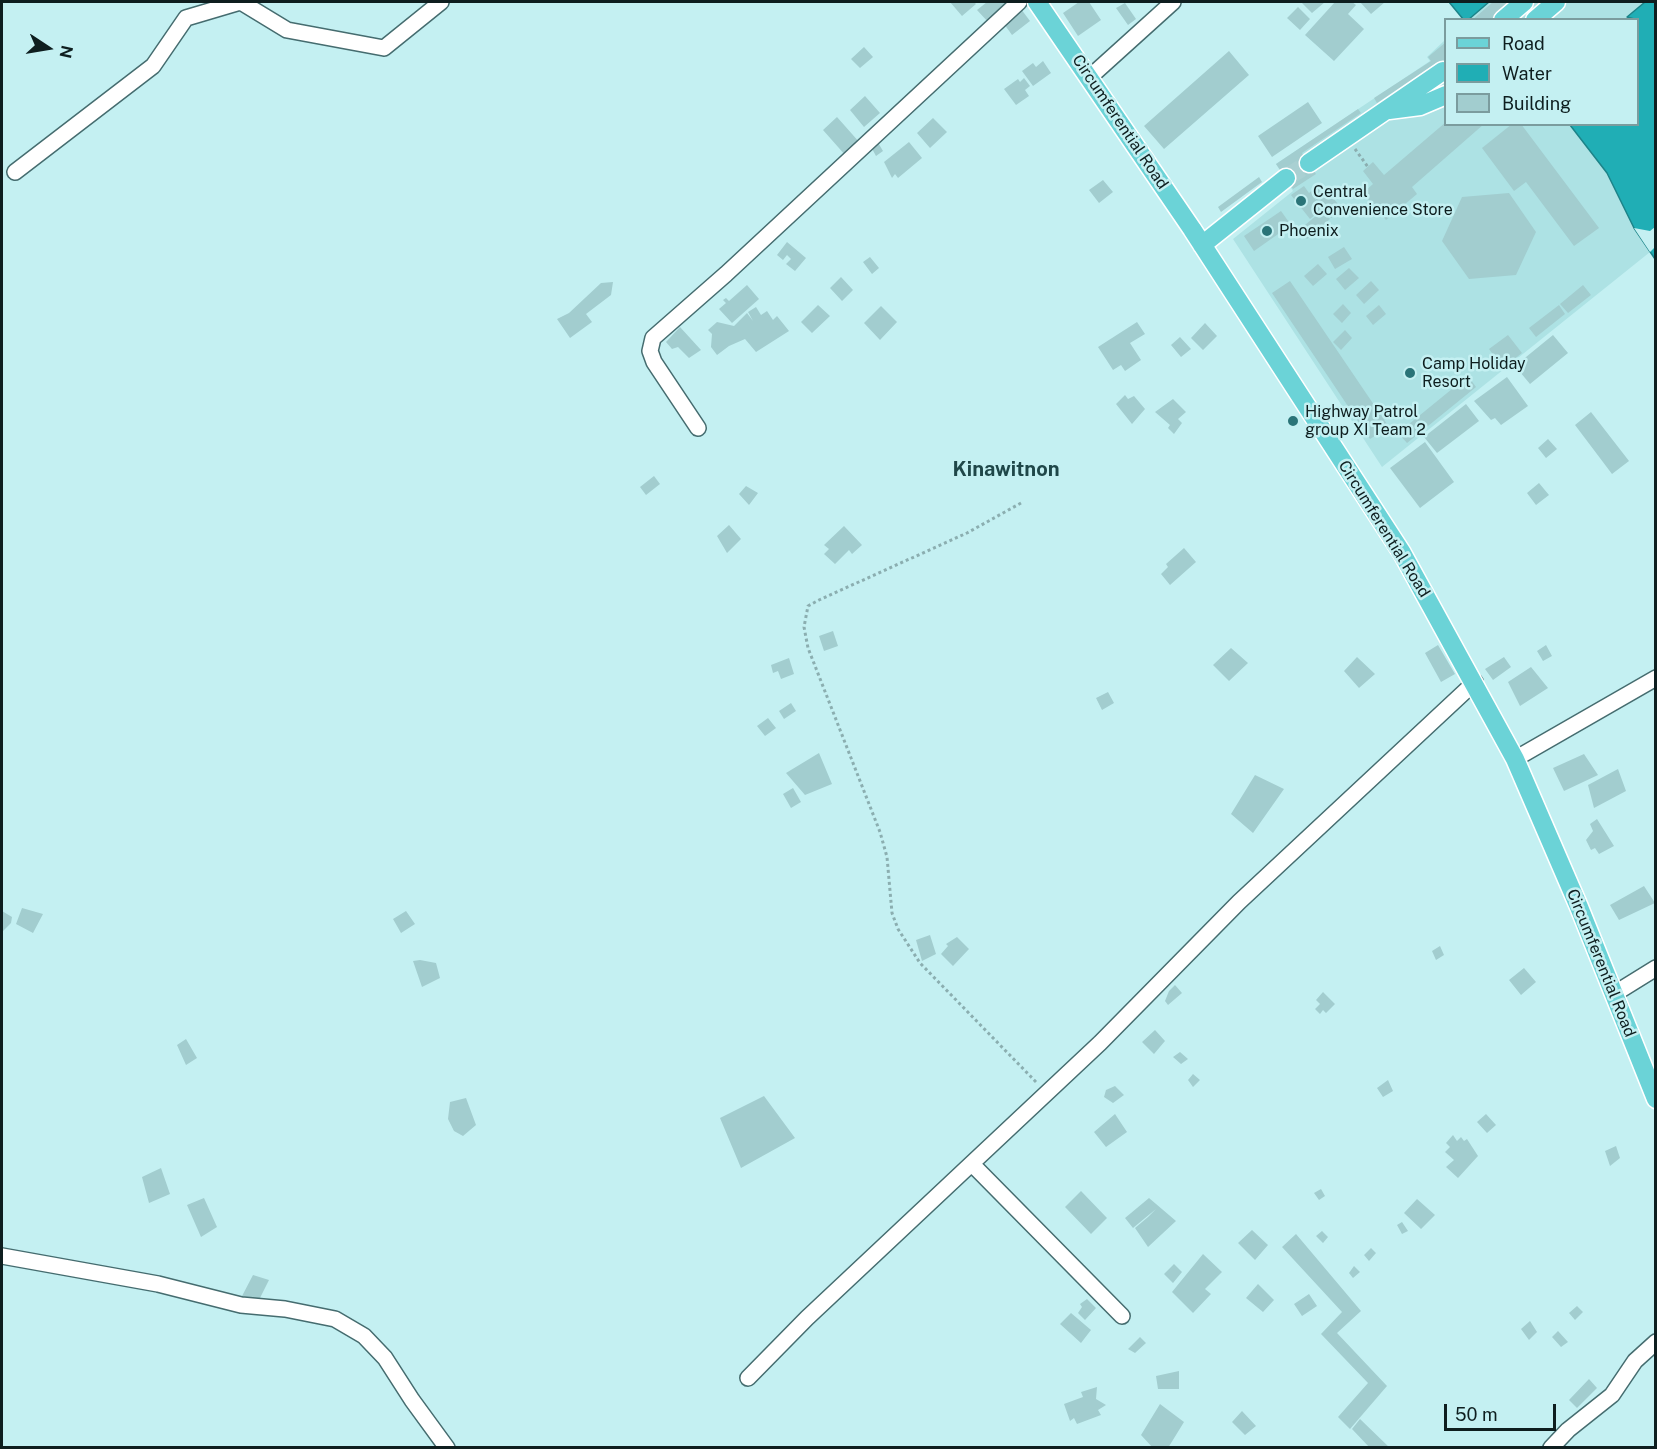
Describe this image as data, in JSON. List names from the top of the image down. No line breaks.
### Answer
{"streets":{"main road":["Circumferential Road"]},"districts":["Kinawitnon"],"places":["Central Convenience Store","Phoenix","Camp Holiday Resort","Highway Patrol group XI Team 2"],"legend":["Road","Water","Building"],"scale_bar":"50 m","north":"right"}
